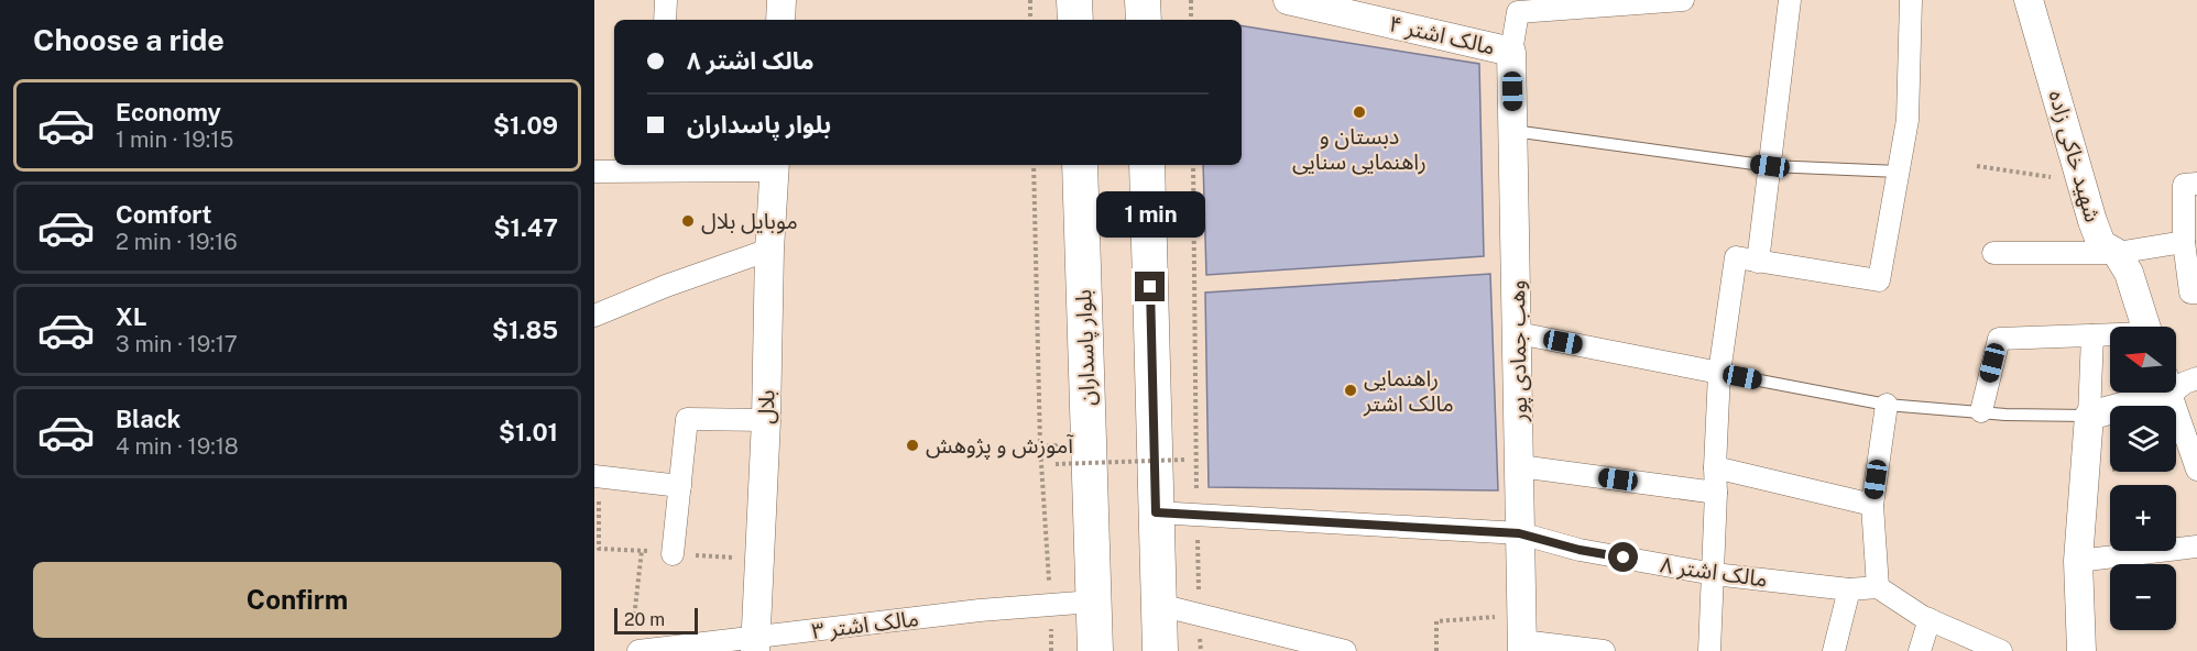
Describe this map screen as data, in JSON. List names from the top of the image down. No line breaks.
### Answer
{"streets":{"main road":["بلوار پاسداران"],"street":["مالک اشتر ۴","شهید خاکی زاده","وهب جمادی پور","بلال","مالک اشتر ۸","مالک اشتر ۳"]},"crossings":[["مالک اشتر ۴","وهب جمادی پور"],["بلوار پاسداران","مالک اشتر ۳"],["وهب جمادی پور","مالک اشتر ۸"],["بلال","مالک اشتر ۳"]],"places":["دبستان و راهنمایی سنایی","موبایل بلال","راهنمایی مالک اشتر","آموزش و پژوهش"],"scale_bar":"20 m","north":"left","page":{"heading":"Choose a ride","banner":["مالک اشتر ۸","بلوار پاسداران"],"list":[{"name":"Economy","note":"1 min · 19:15","value":"$1.09"},{"name":"Comfort","note":"2 min · 19:16","value":"$1.47"},{"name":"XL","note":"3 min · 19:17","value":"$1.85"},{"name":"Black","note":"4 min · 19:18","value":"$1.01"}],"bubble":"1 min","map_buttons":["+","−"],"buttons":"Confirm","scale":"20 m"}}
